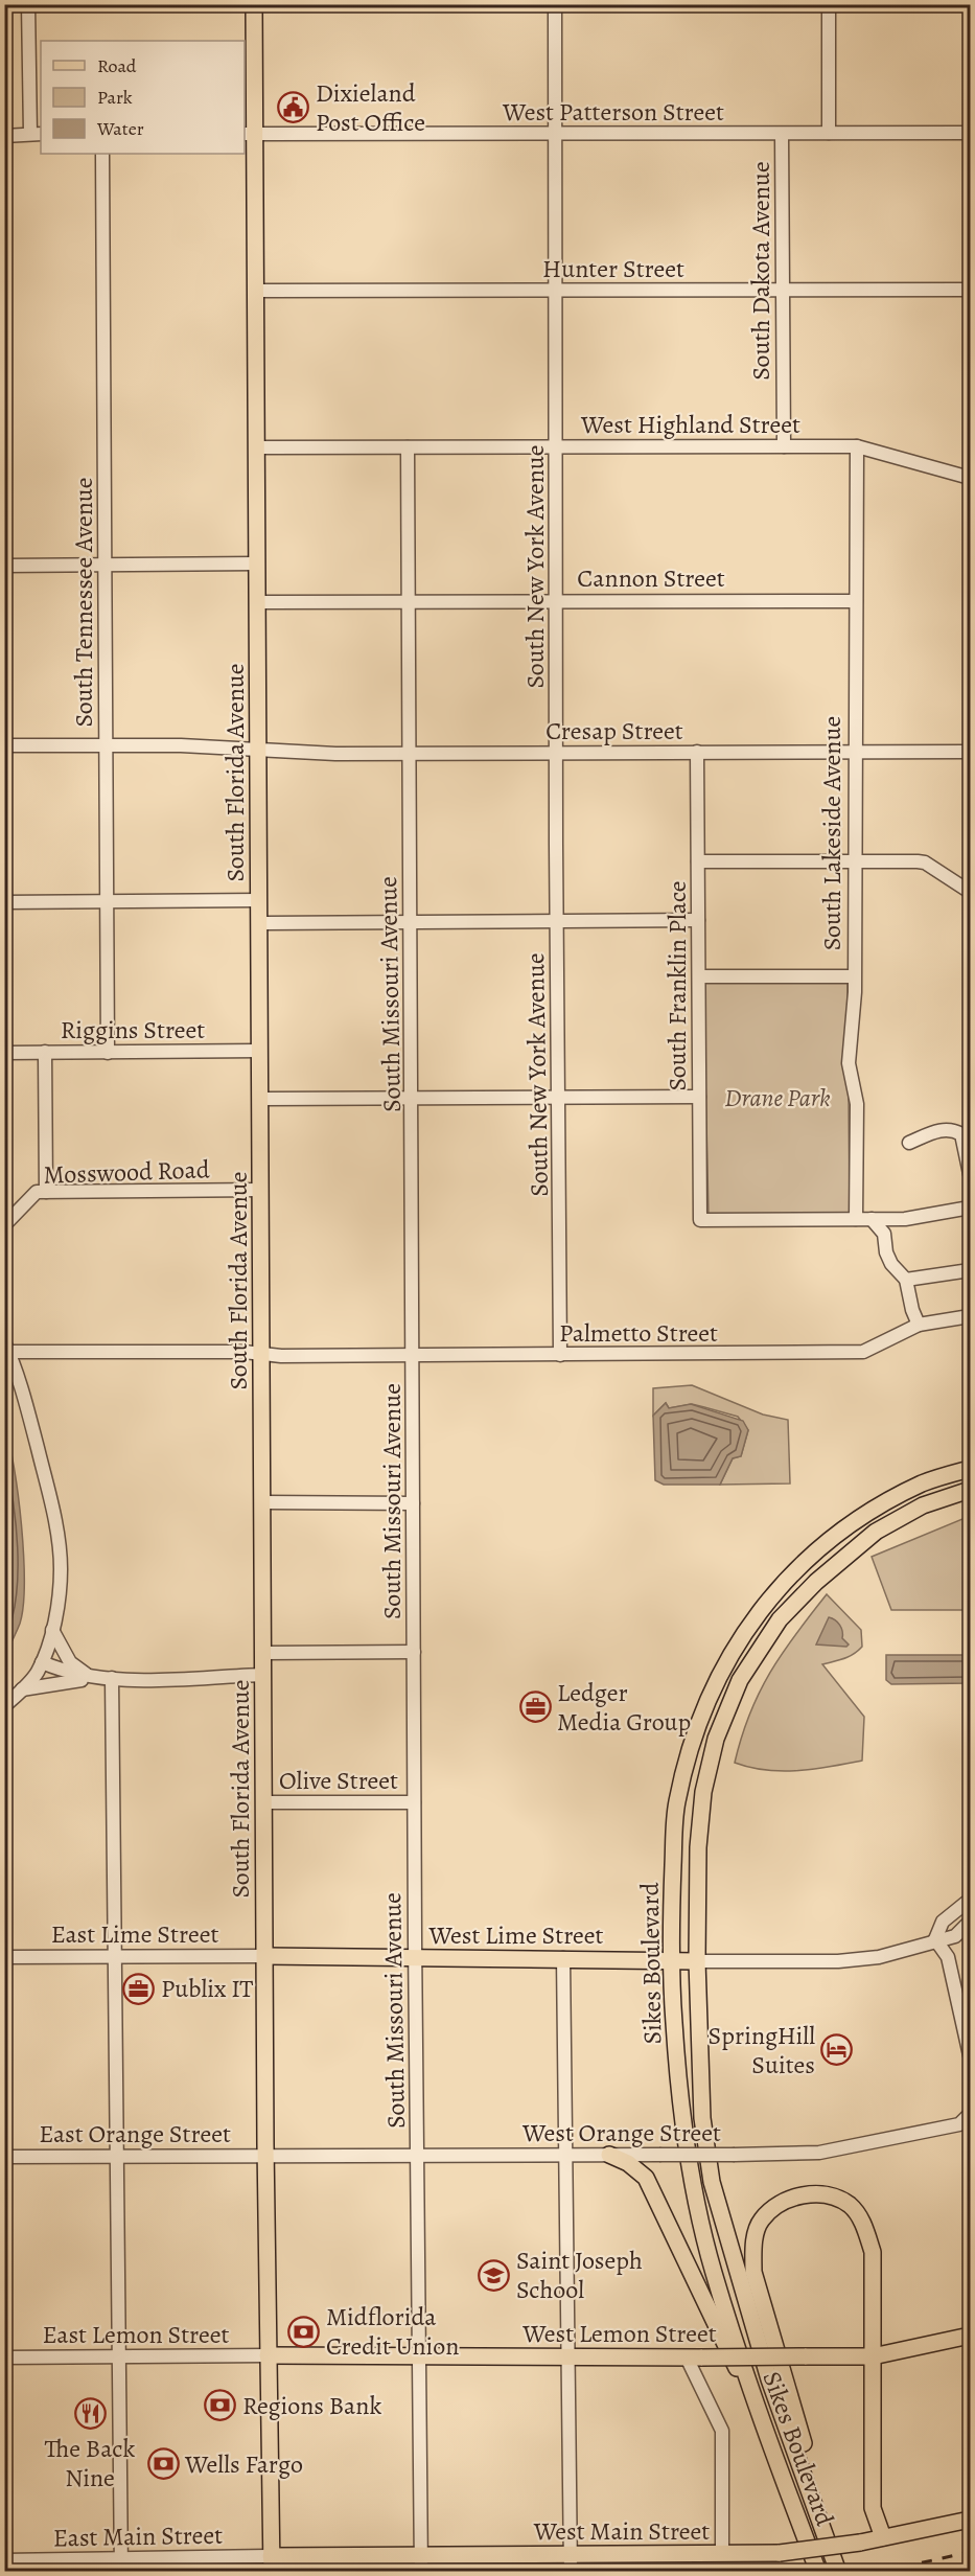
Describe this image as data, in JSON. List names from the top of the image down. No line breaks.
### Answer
{"streets":{"main road":["South Florida Avenue","West Lime Street","Sikes Boulevard","West Lemon Street","West Main Street"],"street":["West Patterson Street","Hunter Street","South Dakota Avenue","West Highland Street","South New York Avenue","Cannon Street","South Tennessee Avenue","Cresap Street","South Lakeside Avenue","South Franklin Place","South Missouri Avenue","Riggins Street","Mosswood Road","Palmetto Street","Olive Street","East Lime Street","West Orange Street","East Orange Street","East Lemon Street","East Main Street"]},"crossings":[["West Patterson Street","South Dakota Avenue"],["West Patterson Street","South New York Avenue"],["West Patterson Street","South Florida Avenue"],["Hunter Street","South Dakota Avenue"],["Hunter Street","South New York Avenue"],["Hunter Street","South Florida Avenue"],["South Dakota Avenue","West Highland Street"],["West Highland Street","South New York Avenue"],["West Highland Street","South Florida Avenue"],["West Highland Street","South Lakeside Avenue"],["West Highland Street","South Missouri Avenue"],["South New York Avenue","Cannon Street"],["South New York Avenue","Cresap Street"],["South New York Avenue","Palmetto Street"],["Cannon Street","South Florida Avenue"],["Cannon Street","South Lakeside Avenue"],["Cannon Street","South Missouri Avenue"],["South Tennessee Avenue","Cresap Street"],["South Tennessee Avenue","Riggins Street"],["Cresap Street","South Florida Avenue"],["Cresap Street","South Lakeside Avenue"],["Cresap Street","South Franklin Place"],["Cresap Street","South Missouri Avenue"],["South Florida Avenue","Riggins Street"],["South Florida Avenue","Mosswood Road"],["South Florida Avenue","Palmetto Street"],["South Florida Avenue","Olive Street"],["South Florida Avenue","East Lime Street"],["South Florida Avenue","West Lime Street"],["South Florida Avenue","West Orange Street"],["South Florida Avenue","East Orange Street"],["South Florida Avenue","West Lemon Street"],["South Florida Avenue","East Lemon Street"],["South Florida Avenue","West Main Street"],["South Florida Avenue","East Main Street"],["South Lakeside Avenue","South Franklin Place"],["South Missouri Avenue","Palmetto Street"],["South Missouri Avenue","Olive Street"],["South Missouri Avenue","West Lime Street"],["South Missouri Avenue","West Orange Street"],["South Missouri Avenue","West Lemon Street"],["South Missouri Avenue","West Main Street"],["East Lime Street","West Lime Street"],["West Lime Street","Sikes Boulevard"],["West Orange Street","East Orange Street"],["West Lemon Street","East Lemon Street"],["West Main Street","East Main Street"]],"parks":["Drane Park"],"places":{"public building":["Dixieland Post Office"],"office":["Ledger Media Group","Publix IT"],"hotel":["SpringHill Suites"],"school or university":["Saint Joseph School"],"bank":["Midflorida Credit Union","Regions Bank","Wells Fargo"],"restaurant":["The Back Nine"]},"legend":["Road","Park","Water"]}
